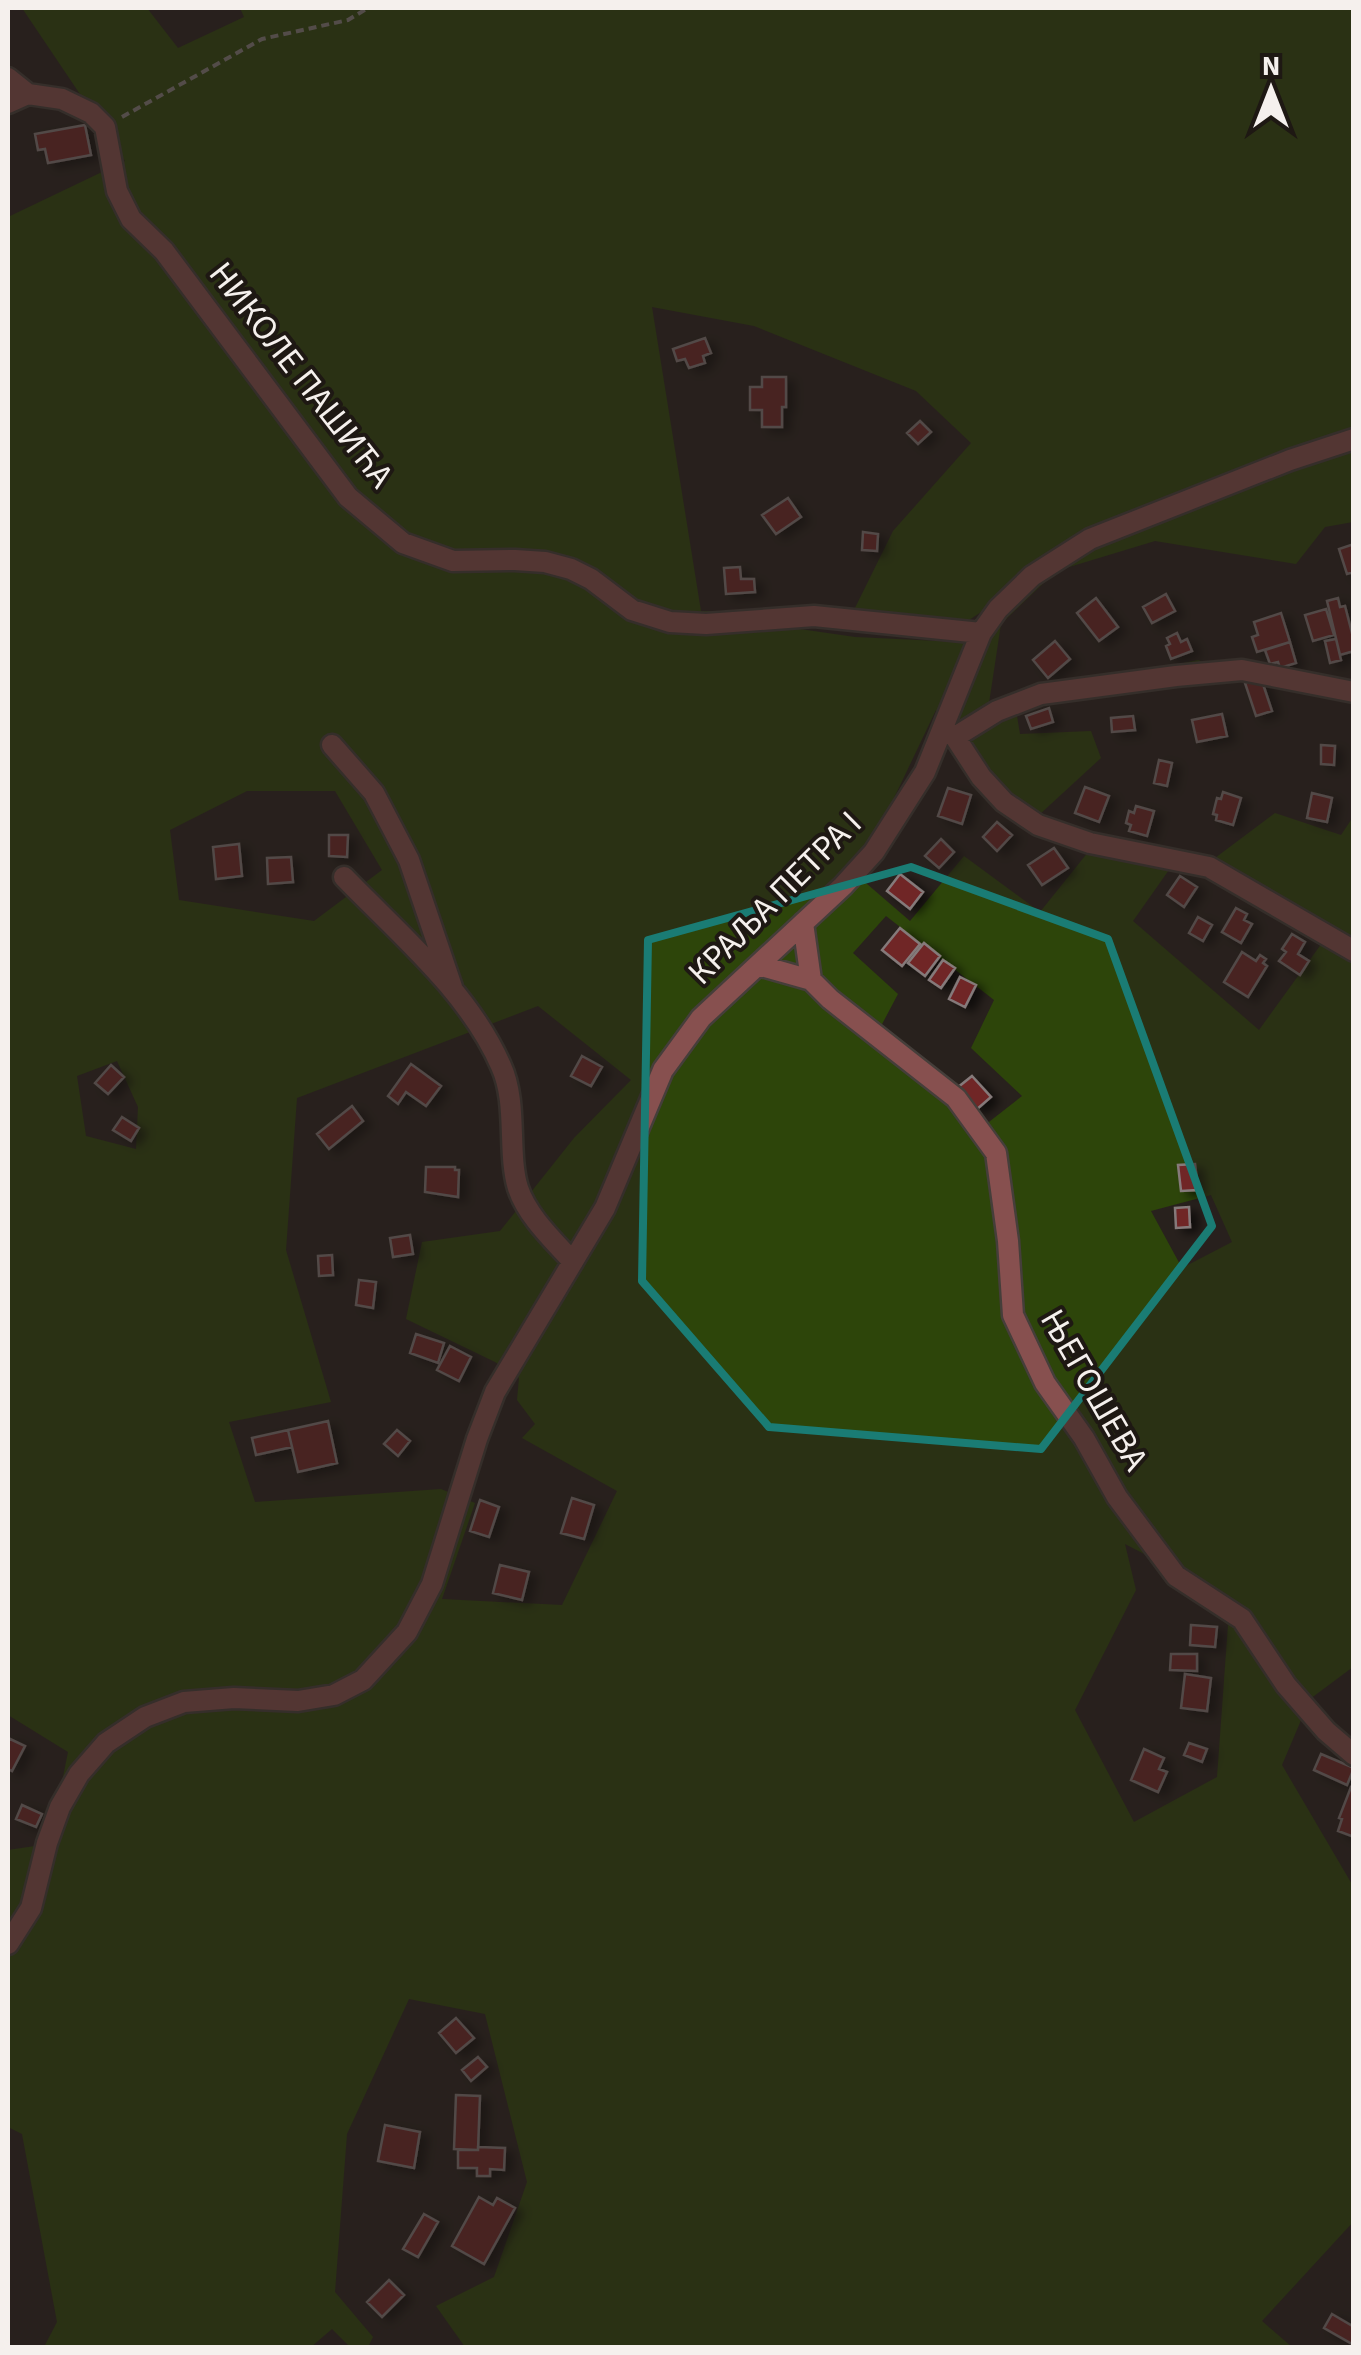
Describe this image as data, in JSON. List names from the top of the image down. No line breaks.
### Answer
{"streets":{"street":["НИКОЛЕ ПАШИЋА","КРАЉА ПЕТРА I","ЊЕГОШЕВА"]},"crossings":[["НИКОЛЕ ПАШИЋА","КРАЉА ПЕТРА I"],["КРАЉА ПЕТРА I","ЊЕГОШЕВА"]],"north":"top"}
